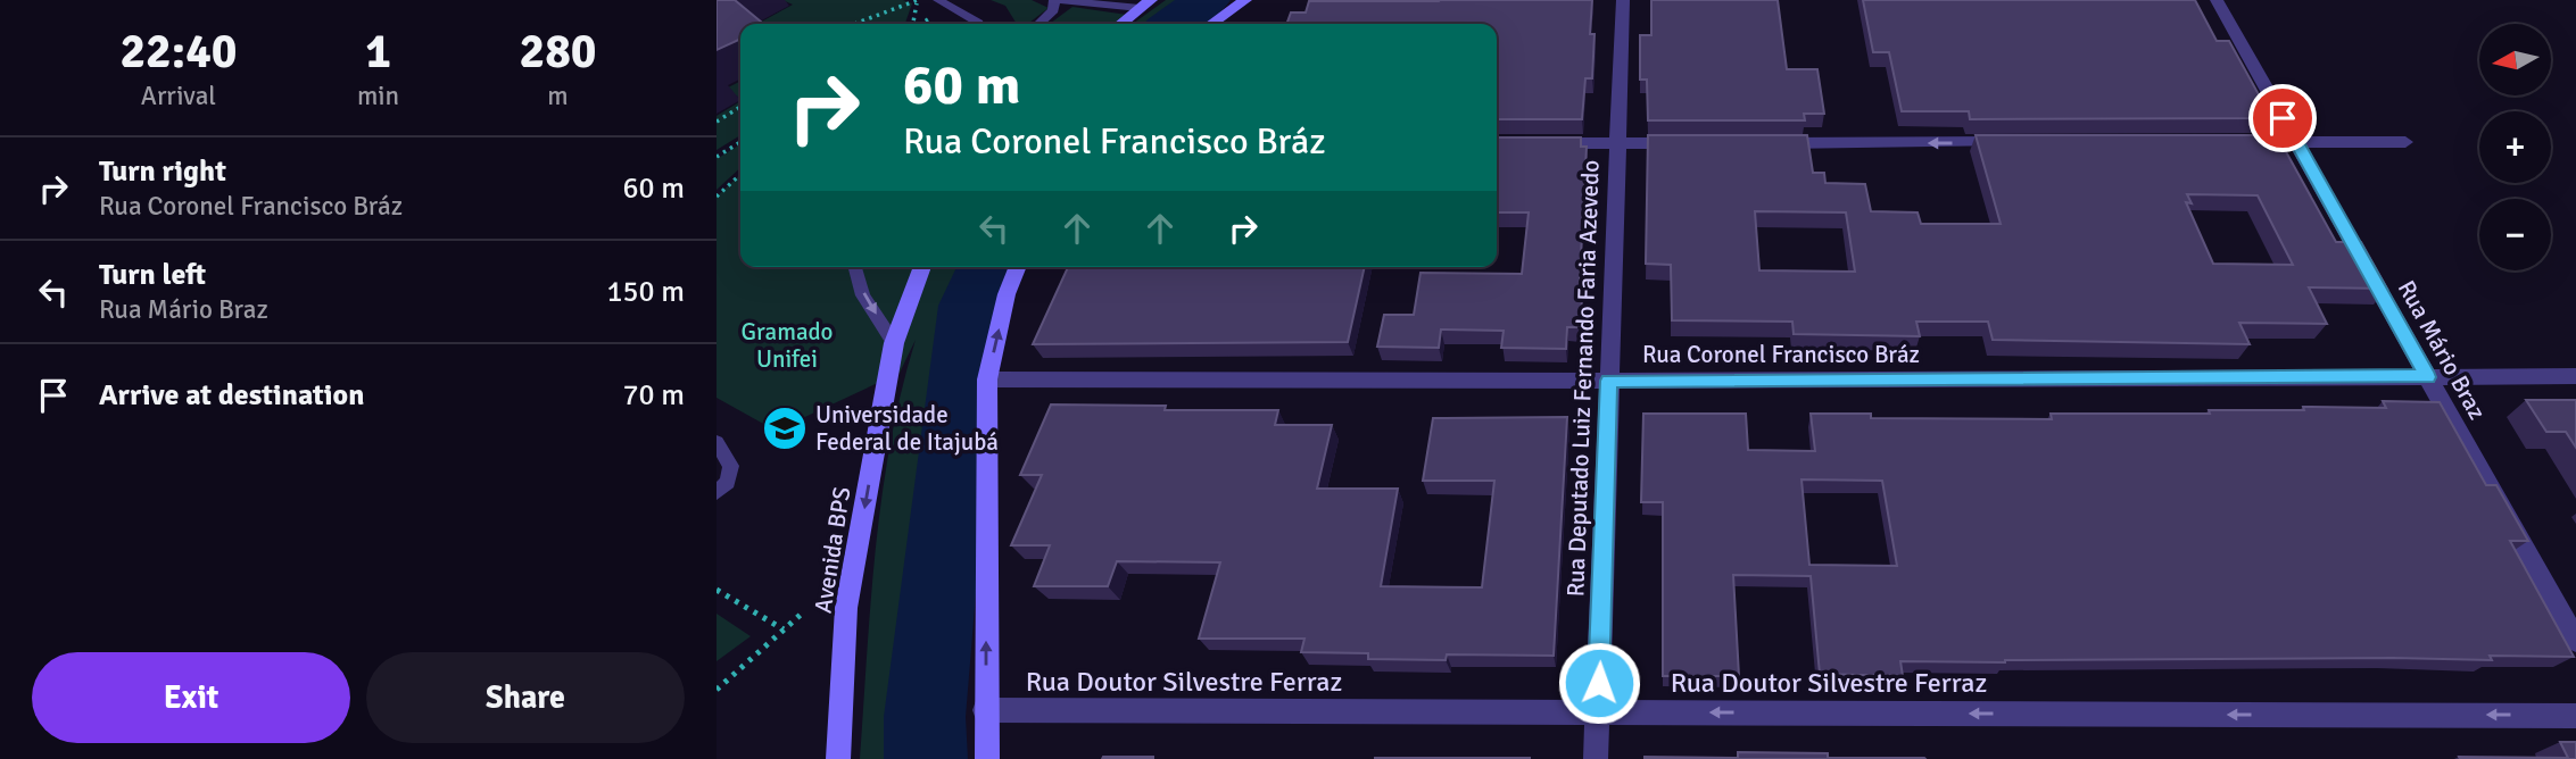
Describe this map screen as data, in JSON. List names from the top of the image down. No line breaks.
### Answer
{"streets":{"main road":["Avenida BPS"],"street":["Rua Mário Braz","Rua Coronel Francisco Bráz","Rua Deputado Luiz Fernando Faria Azevedo","Rua Doutor Silvestre Ferraz"]},"crossings":[["Rua Mário Braz","Rua Coronel Francisco Bráz"],["Rua Coronel Francisco Bráz","Rua Deputado Luiz Fernando Faria Azevedo"],["Rua Deputado Luiz Fernando Faria Azevedo","Rua Doutor Silvestre Ferraz"]],"one_way":["Rua Doutor Silvestre Ferraz"],"parks":["Gramado Unifei"],"places":{"school or university":["Universidade Federal de Itajubá"]},"north":"left","page":{"eta":["22:40","Arrival","1","min","280","m"],"map_buttons":["+","−"],"turn":["60 m","Rua Coronel Francisco Bráz"],"list":[{"name":"Turn right","note":"Rua Coronel Francisco Bráz","value":"60 m"},{"name":"Turn left","note":"Rua Mário Braz","value":"150 m"},{"name":"Arrive at destination","value":"70 m"}],"buttons":["Exit","Share"]}}
